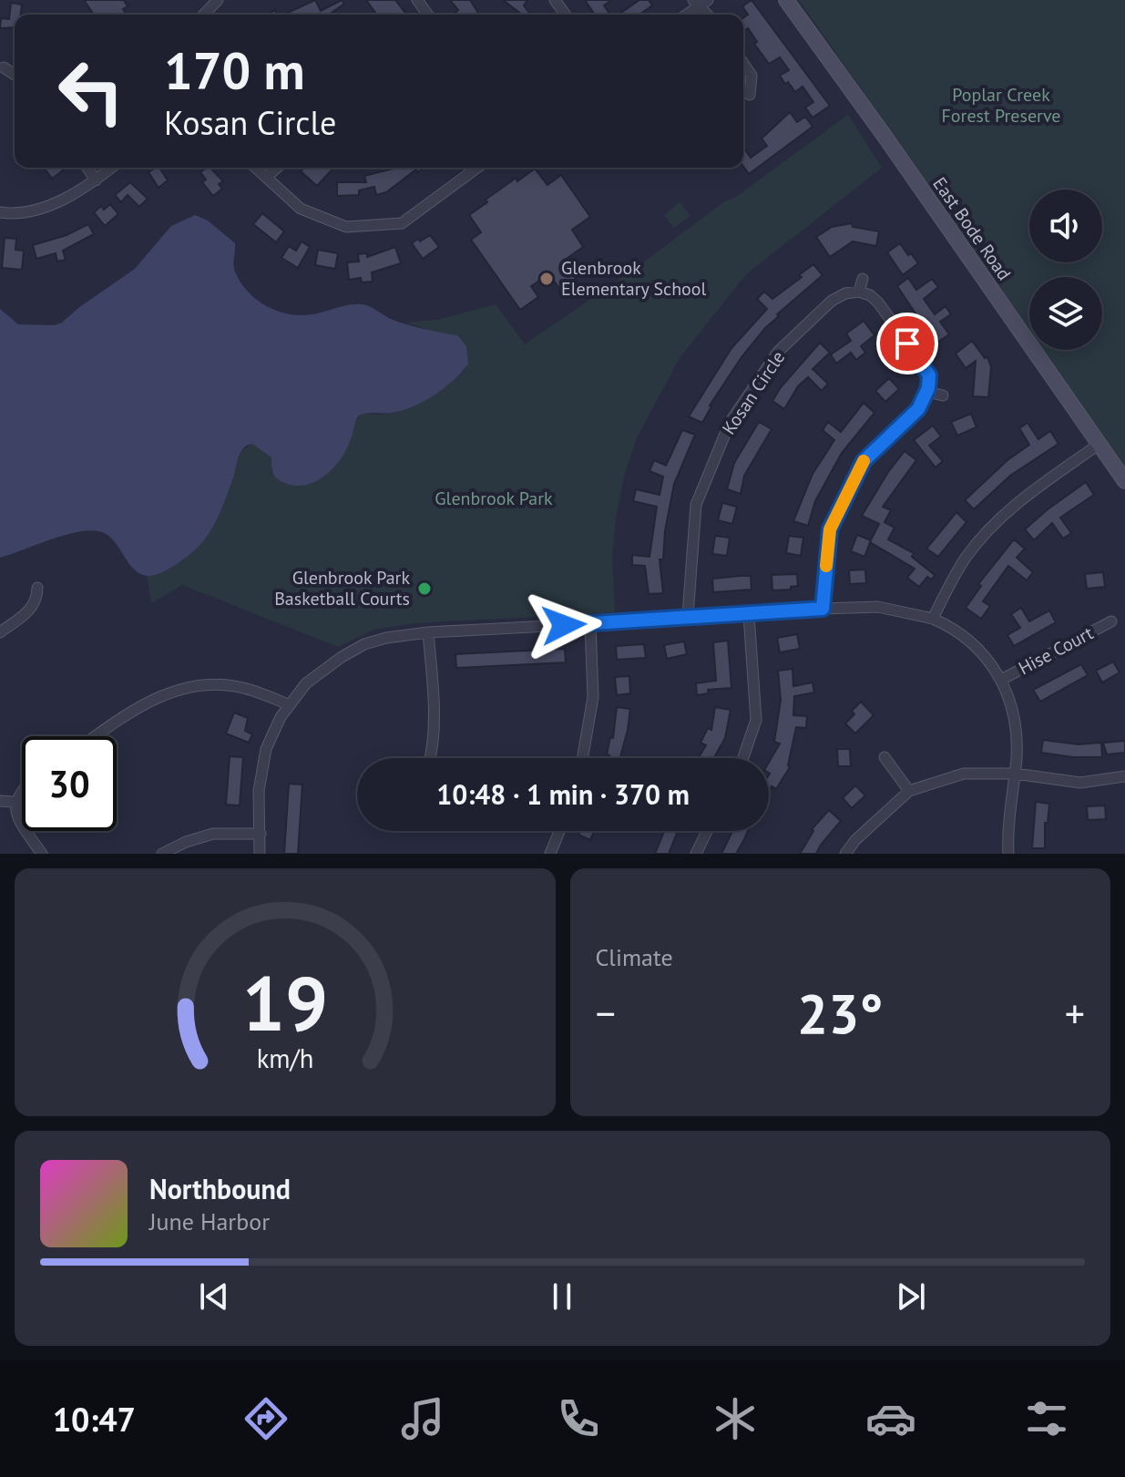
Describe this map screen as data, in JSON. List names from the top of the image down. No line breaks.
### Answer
{"streets":{"street":["East Bode Road","Kosan Circle","Hise Court"]},"parks":["Poplar Creek Forest Preserve","Glenbrook Park"],"places":["Glenbrook Elementary School","Glenbrook Park Basketball Courts"],"page":{"turn":["170 m","Kosan Circle"],"limit":"30","trip":"10:48 · 1 min · 370 m","tile":"Climate","heat":["−","23°","+"],"song":["Northbound","June Harbor"],"tabs":"10:47","gauge":["19","km/h"]}}
